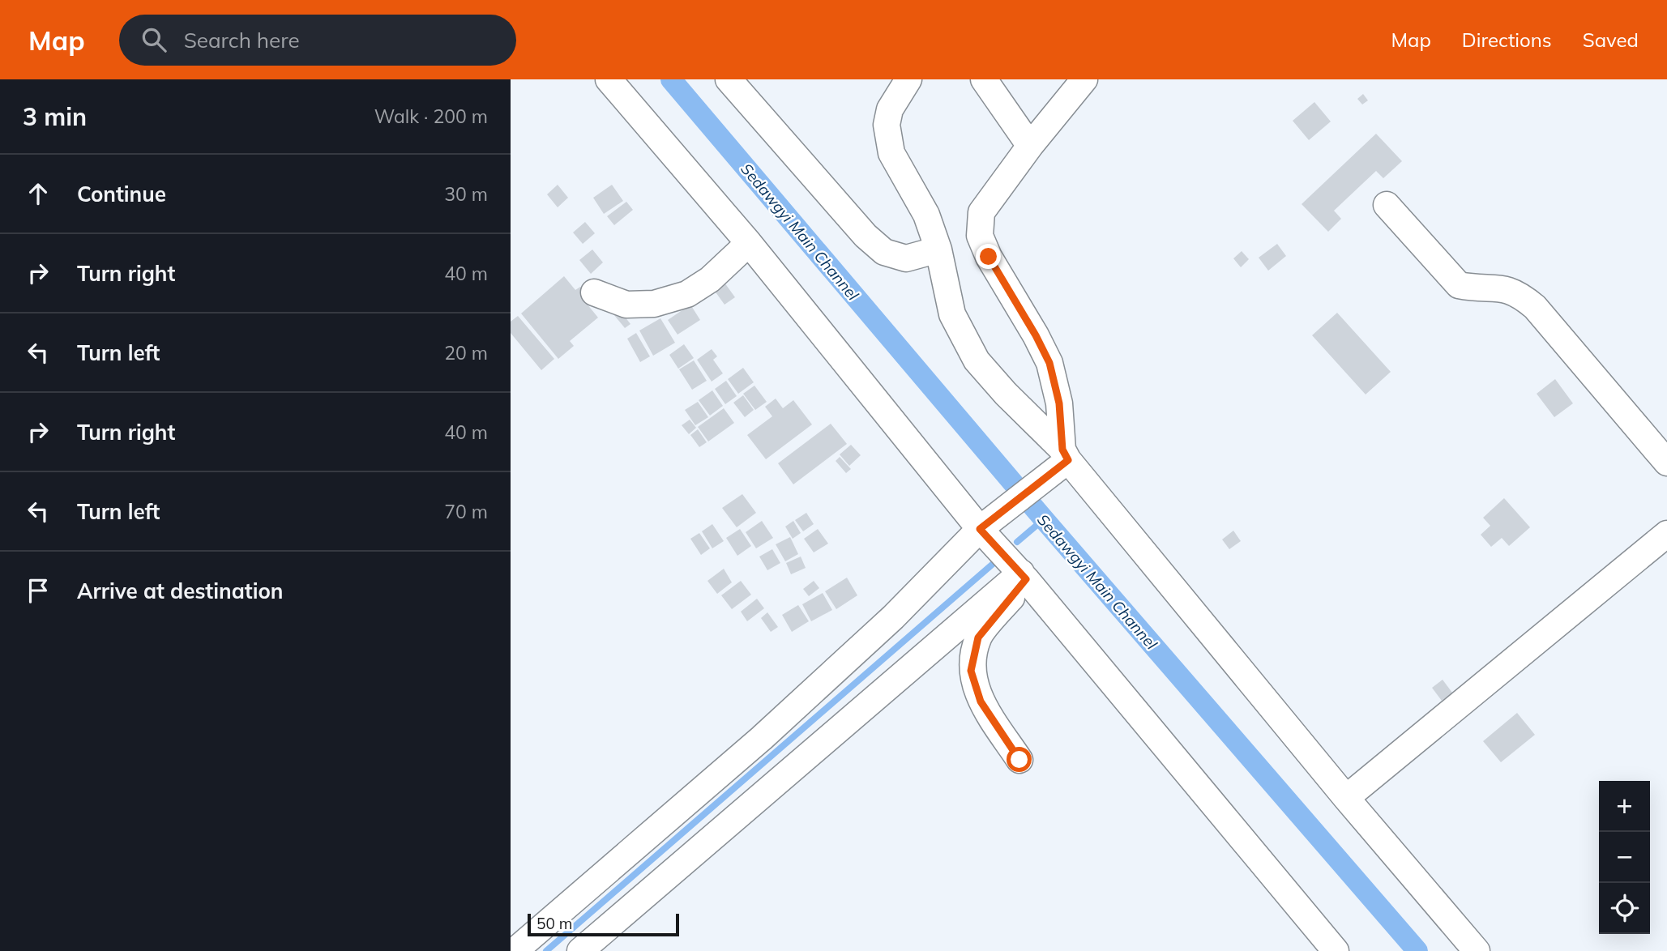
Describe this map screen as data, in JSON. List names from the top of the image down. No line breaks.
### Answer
{"water":["Sedawgyi Main Channel"],"scale_bar":"50 m","page":{"header":"Map","search":"Search here","nav":["Map","Directions","Saved"],"heading":["3 min","Walk · 200 m"],"list":[["Continue","30 m"],["Turn right","40 m"],["Turn left","20 m"],["Turn right","40 m"],["Turn left","70 m"],"Arrive at destination"],"map_buttons":["+","−"],"scale":"50 m"}}
